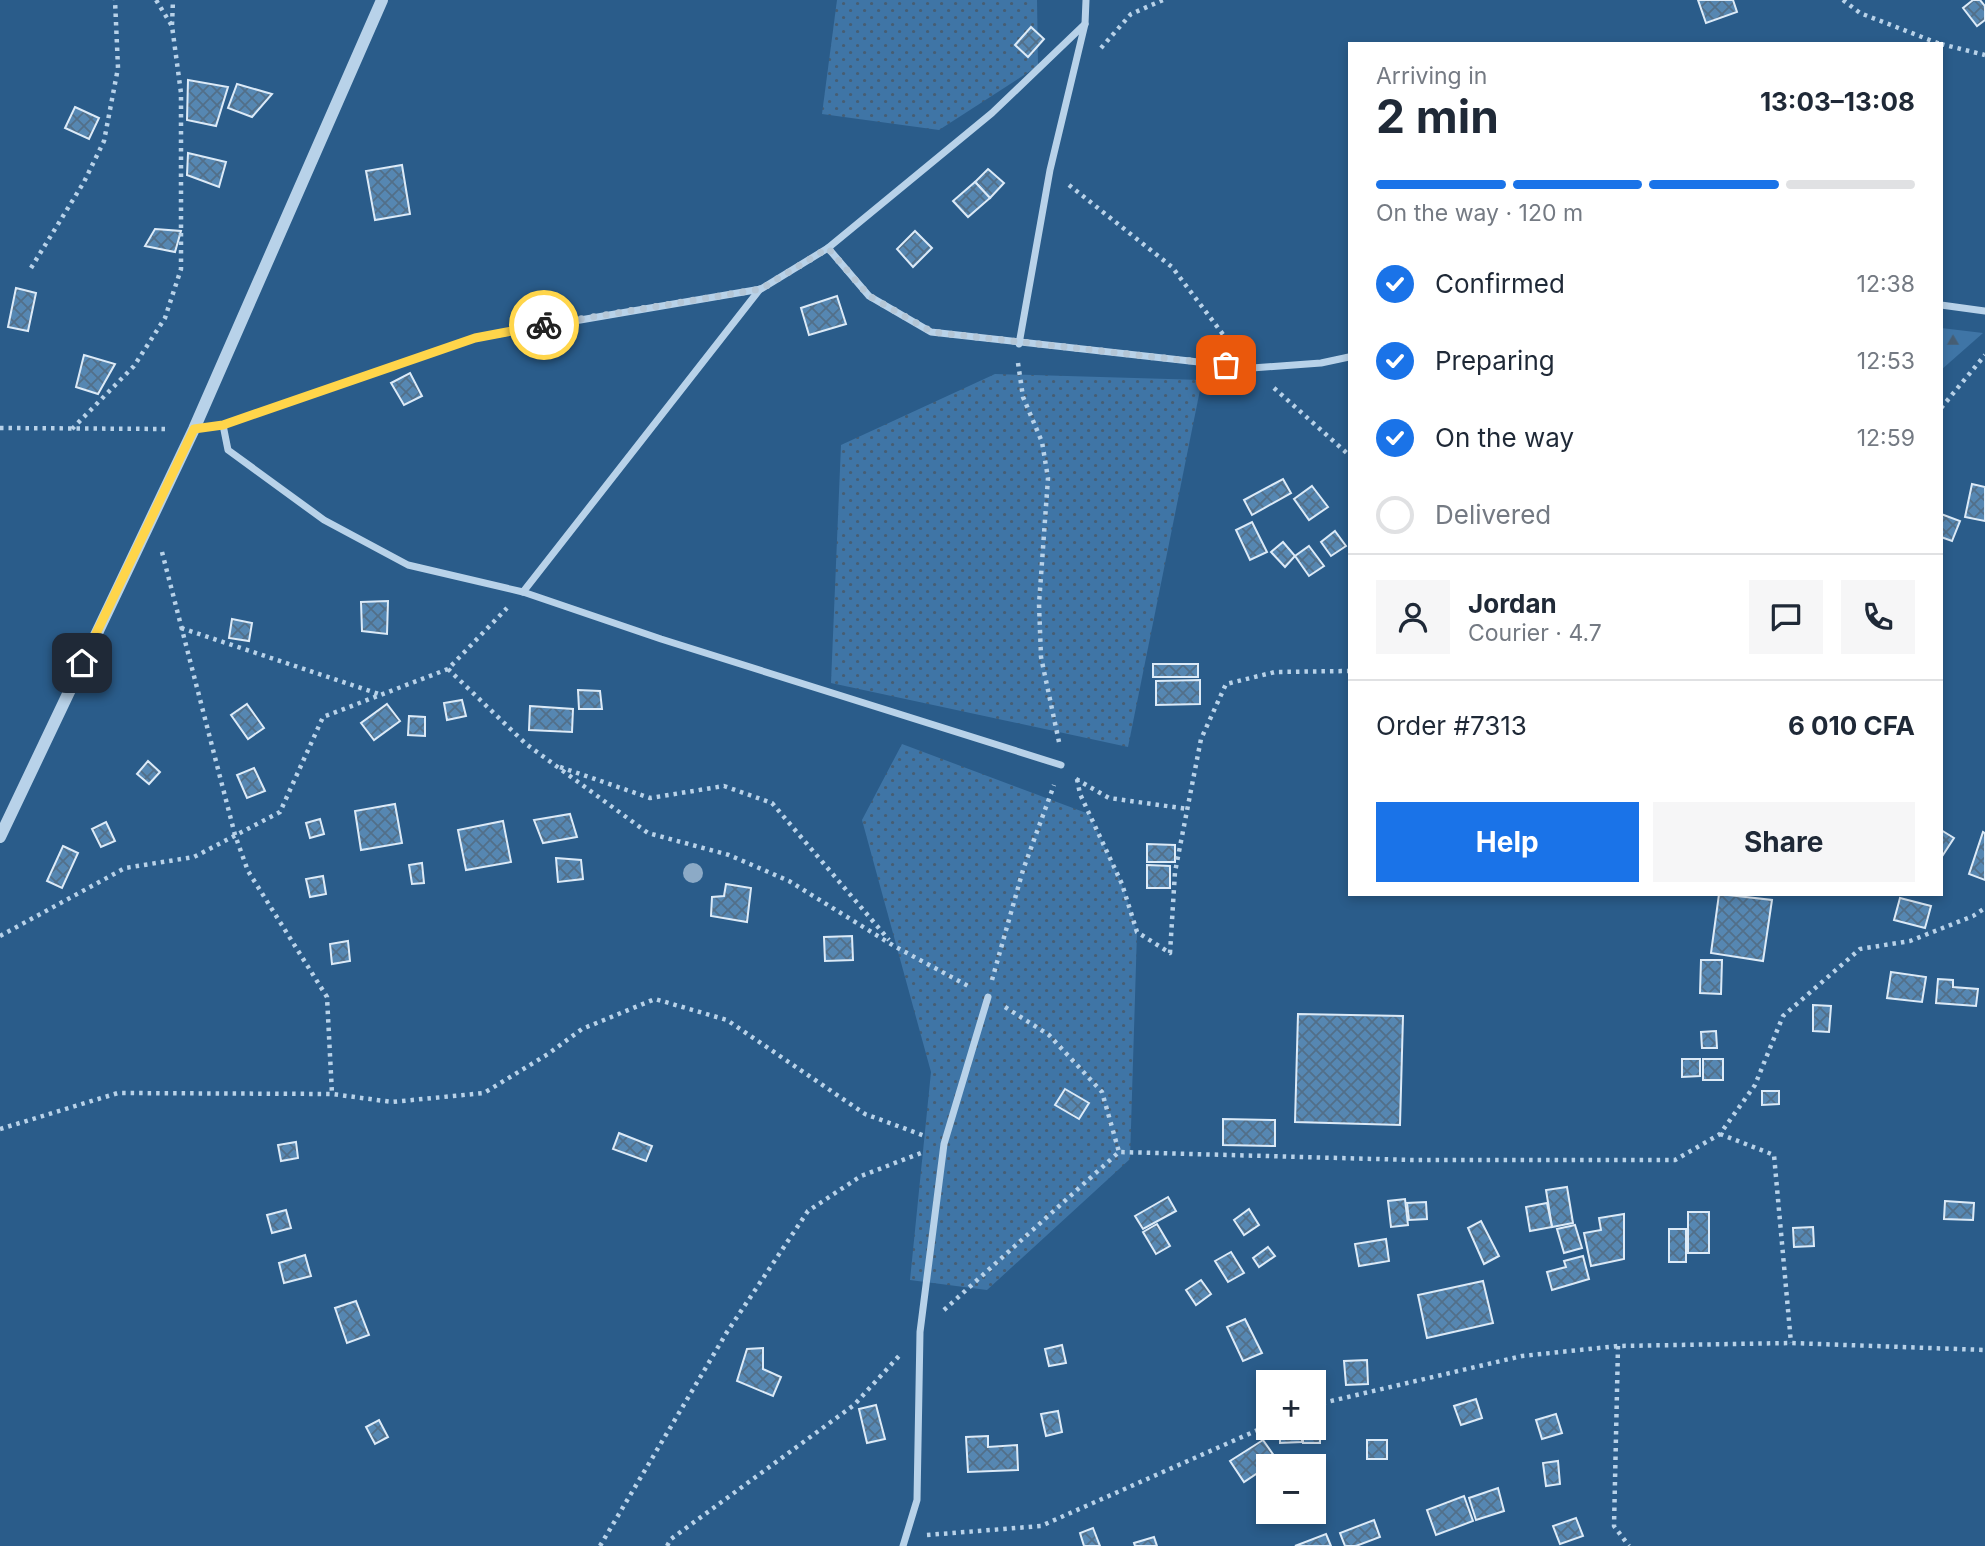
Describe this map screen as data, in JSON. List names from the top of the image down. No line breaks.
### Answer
{"page":{"heading":["2 min","Arriving in","13:03–13:08"],"panel":["Jordan","Courier · 4.7","Order #7313","6 010 CFA"],"bar":"On the way · 120 m","list":[["Confirmed","12:38"],["Preparing","12:53"],["On the way","12:59"],"Delivered"],"buttons":["Help","Share"],"map_buttons":["+","−"]}}
